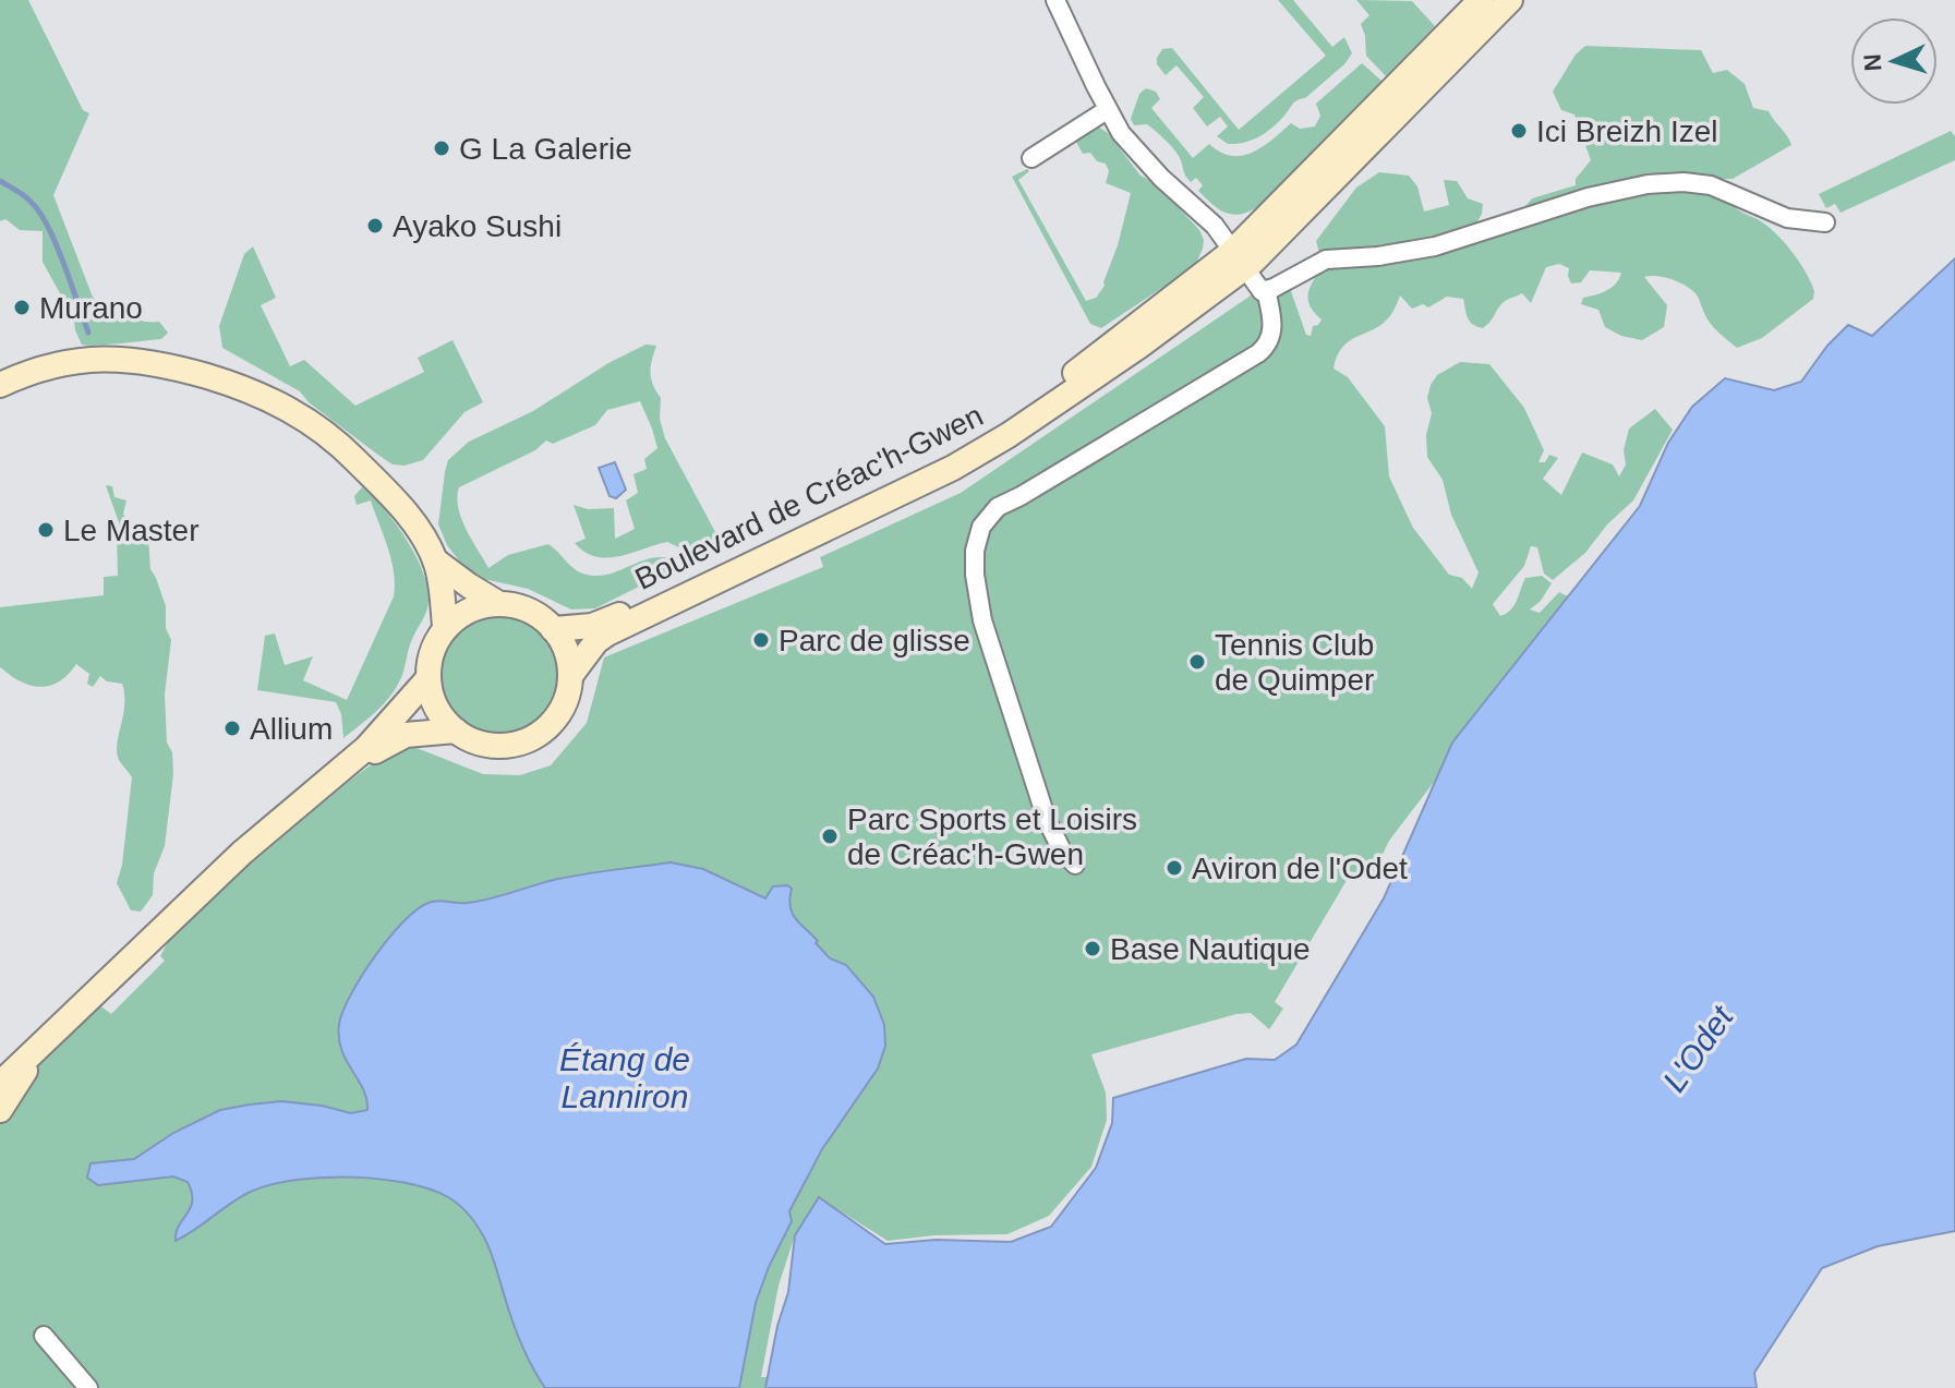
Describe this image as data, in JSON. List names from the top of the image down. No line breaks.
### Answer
{"streets":{"street":["Boulevard de Créac'h-Gwen"]},"water":["L'Odet","Étang de Lanniron"],"places":["Ici Breizh Izel","G La Galerie","Ayako Sushi","Murano","Le Master","Parc de glisse","Tennis Club de Quimper","Allium","Parc Sports et Loisirs de Créac'h-Gwen","Aviron de l'Odet","Base Nautique"],"north":"left"}
